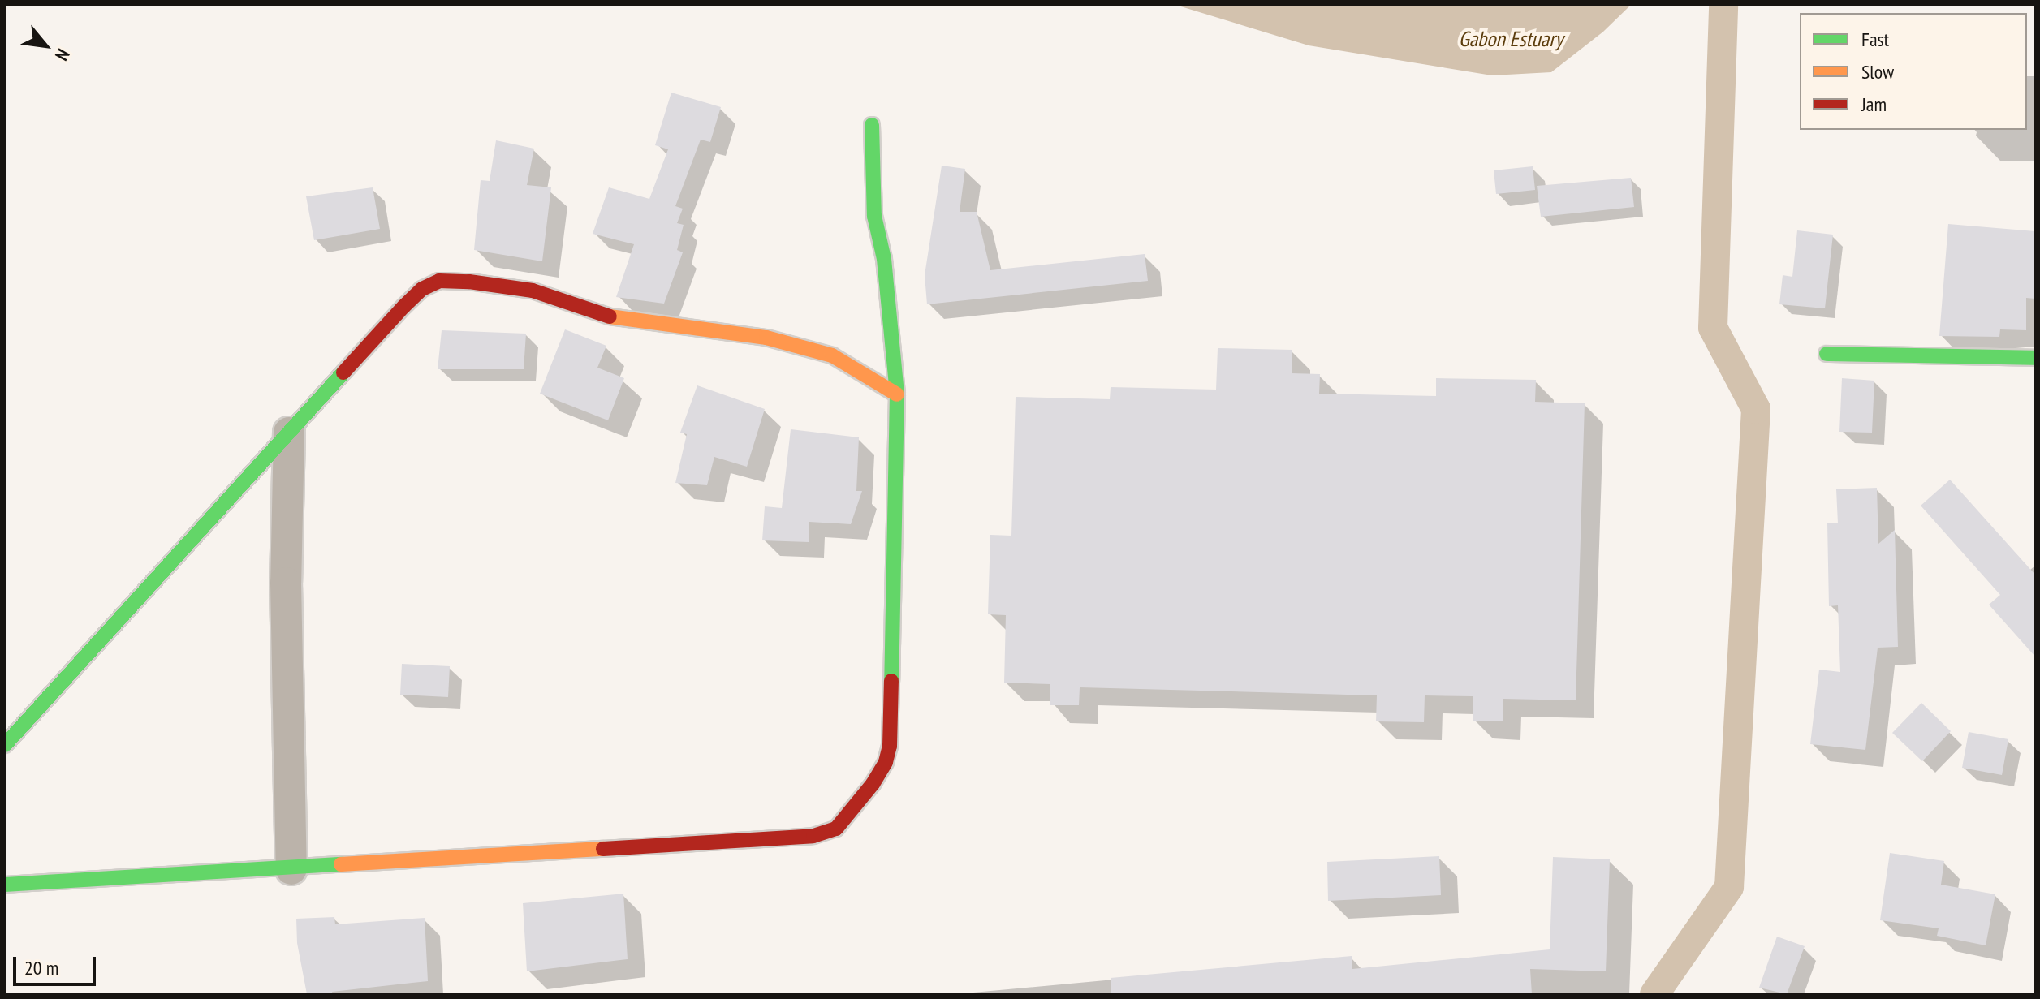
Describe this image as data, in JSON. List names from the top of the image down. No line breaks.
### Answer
{"water":["Gabon Estuary"],"legend":["Fast","Slow","Jam"],"scale_bar":"20 m","north":"bottom right"}
